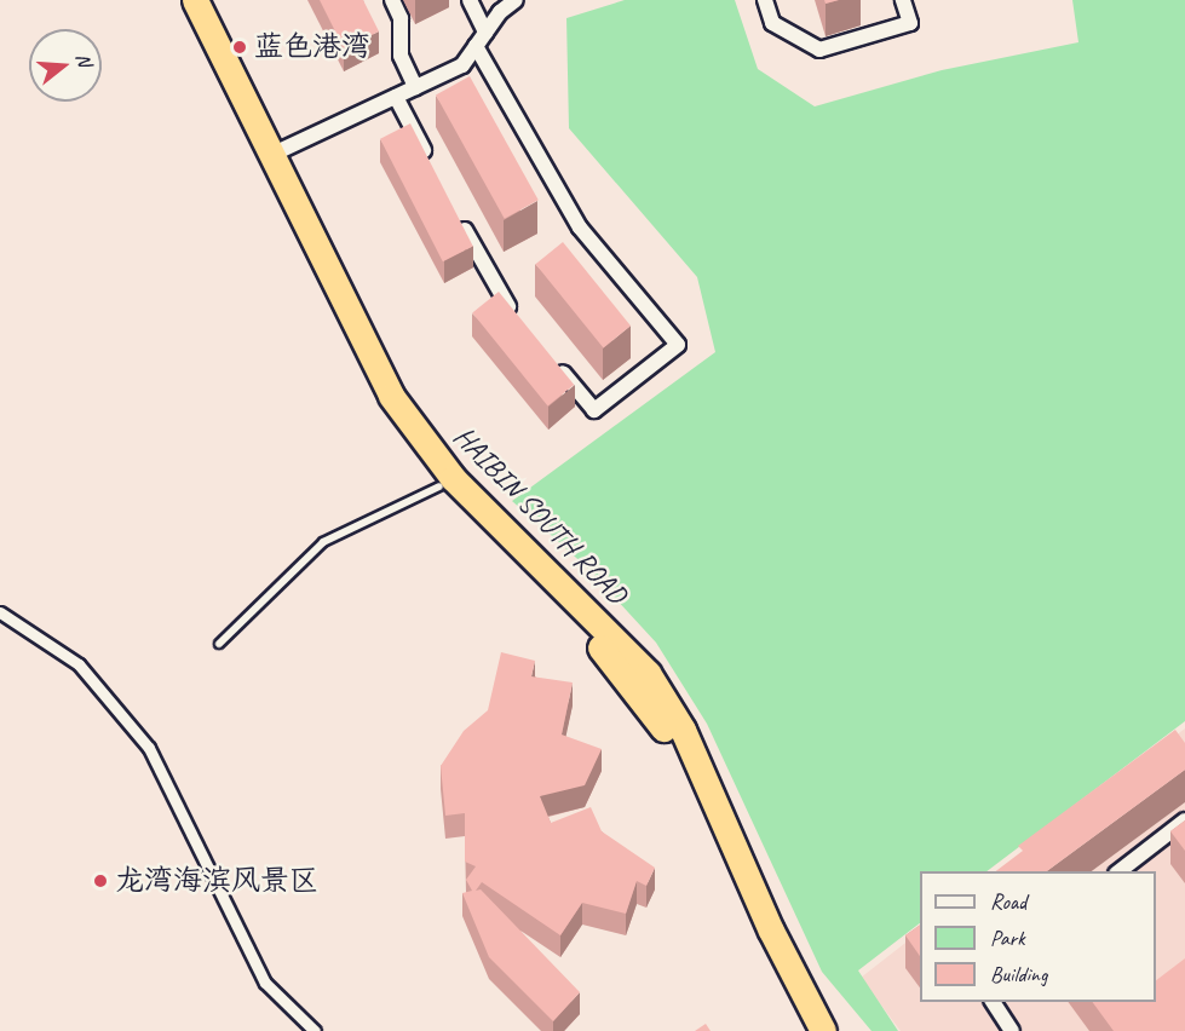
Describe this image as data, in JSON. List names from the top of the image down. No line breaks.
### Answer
{"streets":{"highway":["HAIBIN SOUTH ROAD"]},"places":["蓝色港湾","龙湾海滨风景区"],"legend":["Road","Park","Building"],"north":"right"}
